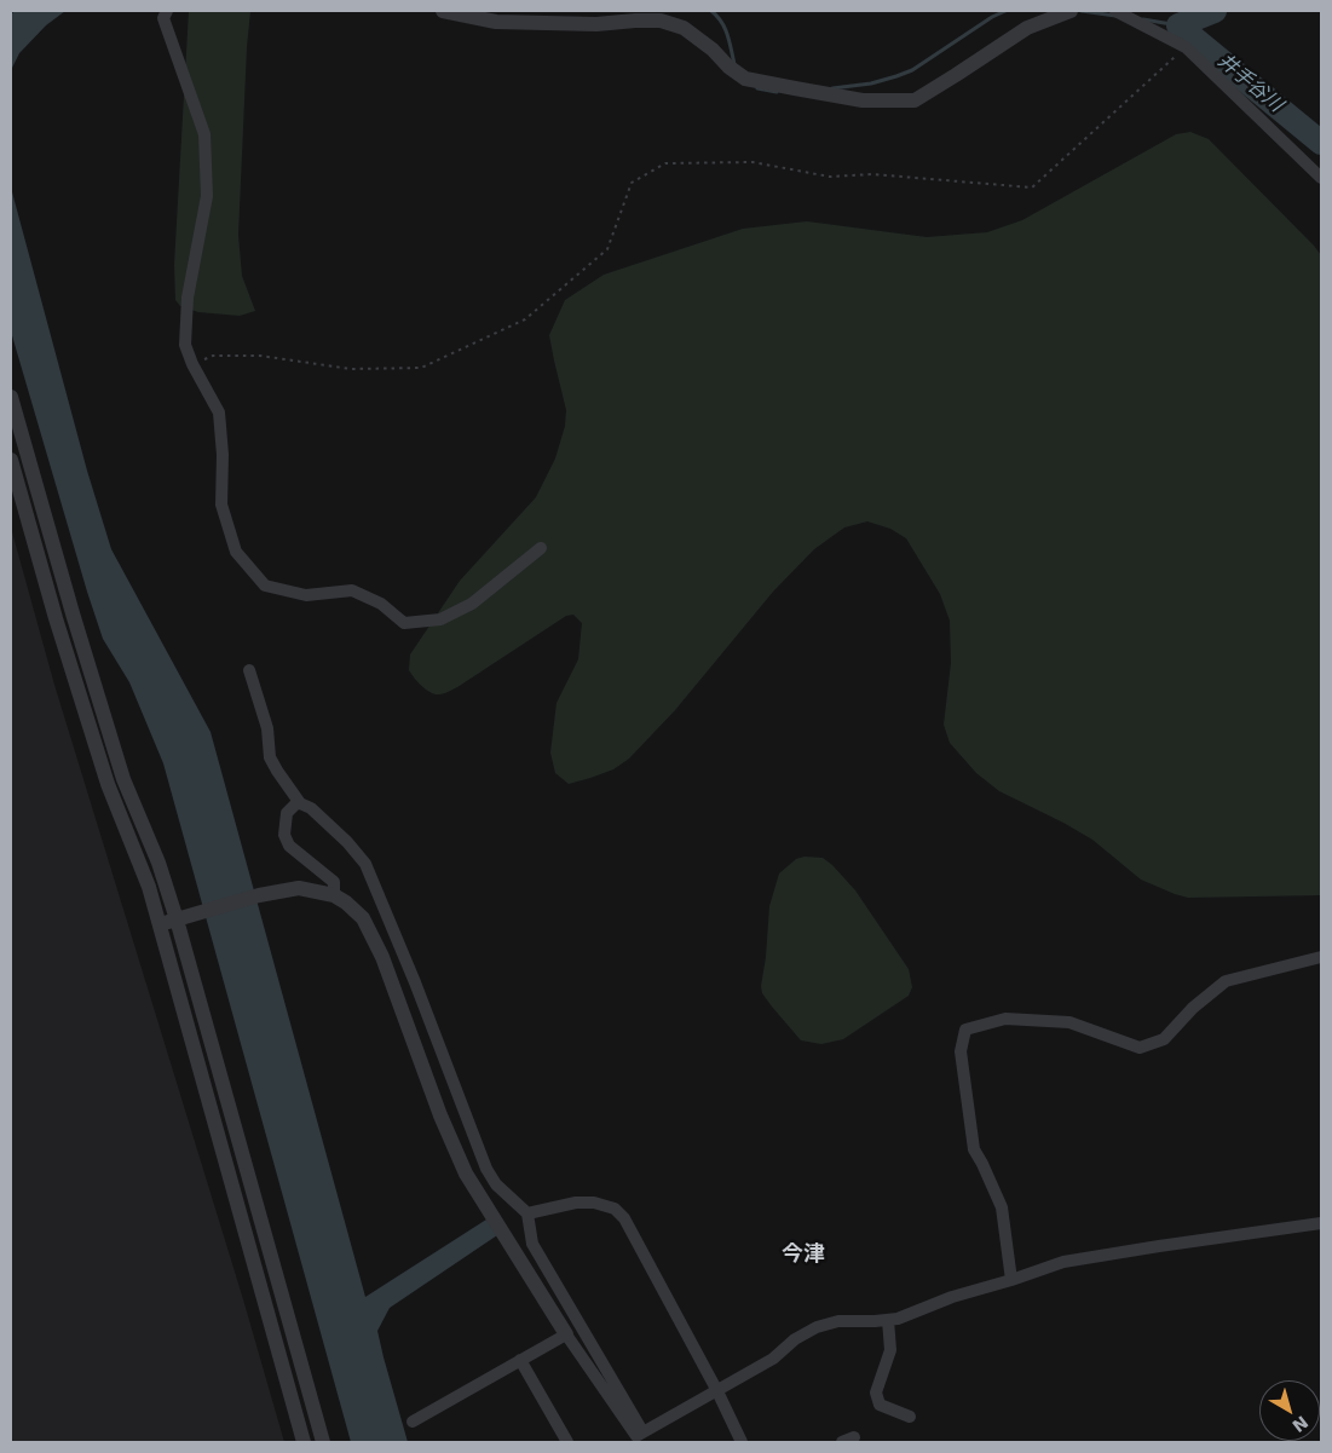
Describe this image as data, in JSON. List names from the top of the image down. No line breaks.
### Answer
{"districts":["今津"],"water":["井手谷川"],"north":"bottom right"}
